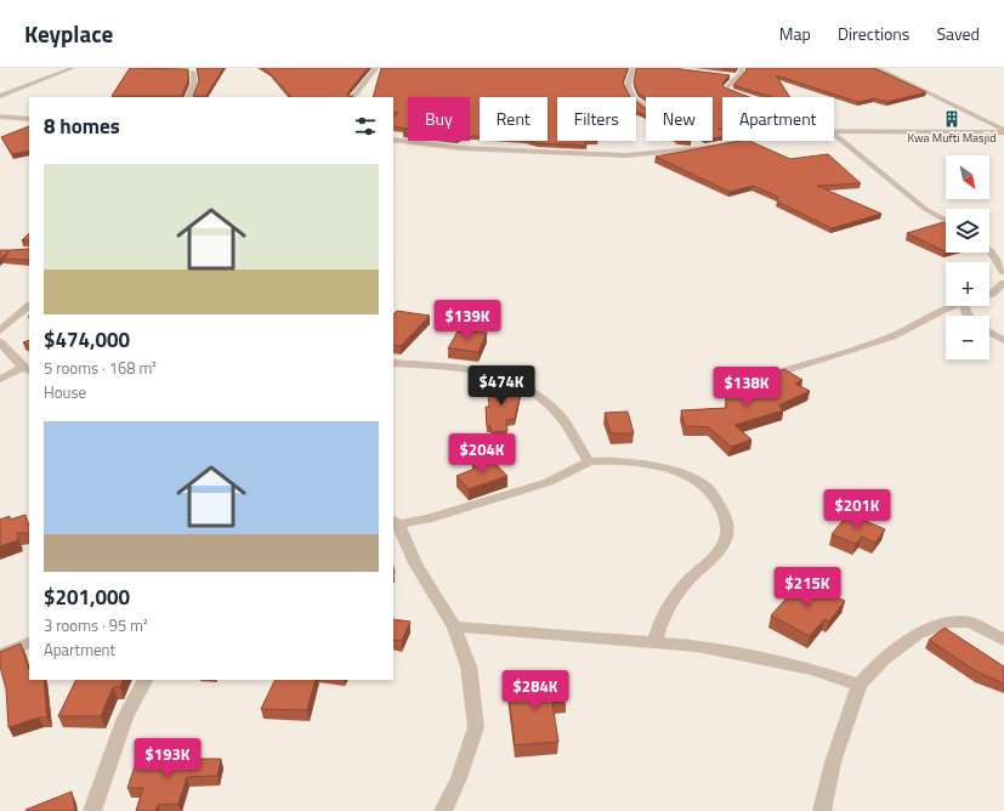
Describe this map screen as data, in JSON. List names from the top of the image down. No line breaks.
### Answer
{"places":{"building":["Kwa Mufti Masjid"]},"north":"bottom right","page":{"header":"Keyplace","nav":["Map","Directions","Saved"],"chip":["Buy","Rent","Filters","New","Apartment"],"heading":"8 homes","map_buttons":["+","−"],"list":[{"name":"$474,000","note":"5 rooms · 168 m² · House"},{"name":"$201,000","note":"3 rooms · 95 m² · Apartment"}],"price":["$139K","$474K","$138K","$204K","$201K","$215K","$284K","$193K"]}}
